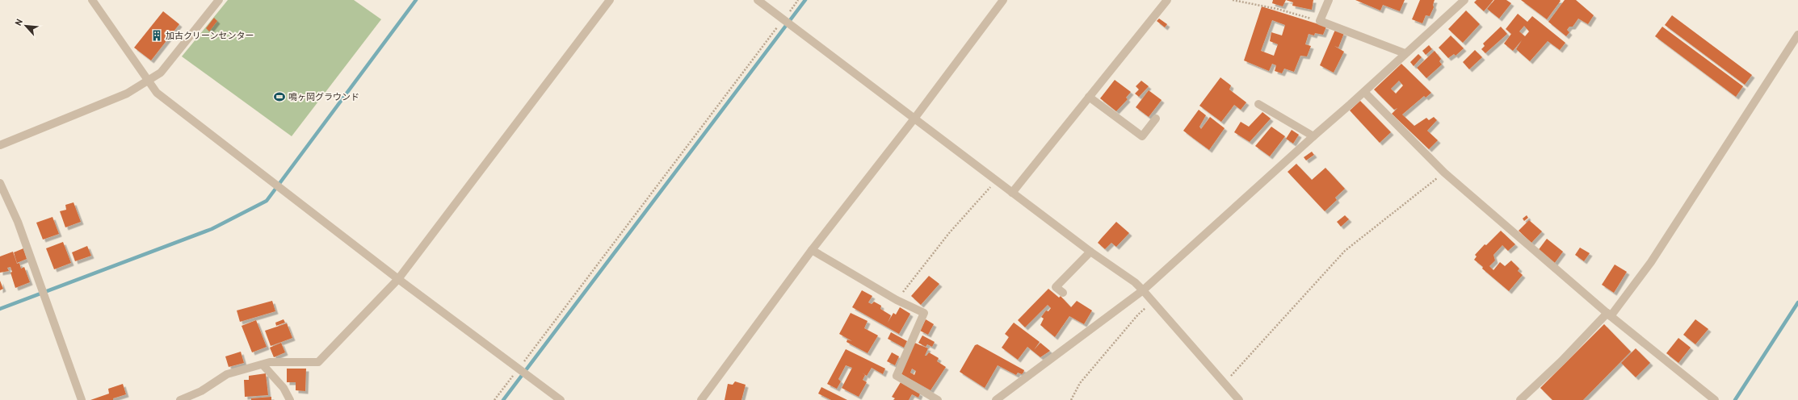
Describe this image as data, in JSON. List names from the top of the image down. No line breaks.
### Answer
{"places":{"building":["加古クリーンセンター"],"sports":["鳴ヶ岡グラウンド"]},"north":"top left"}
